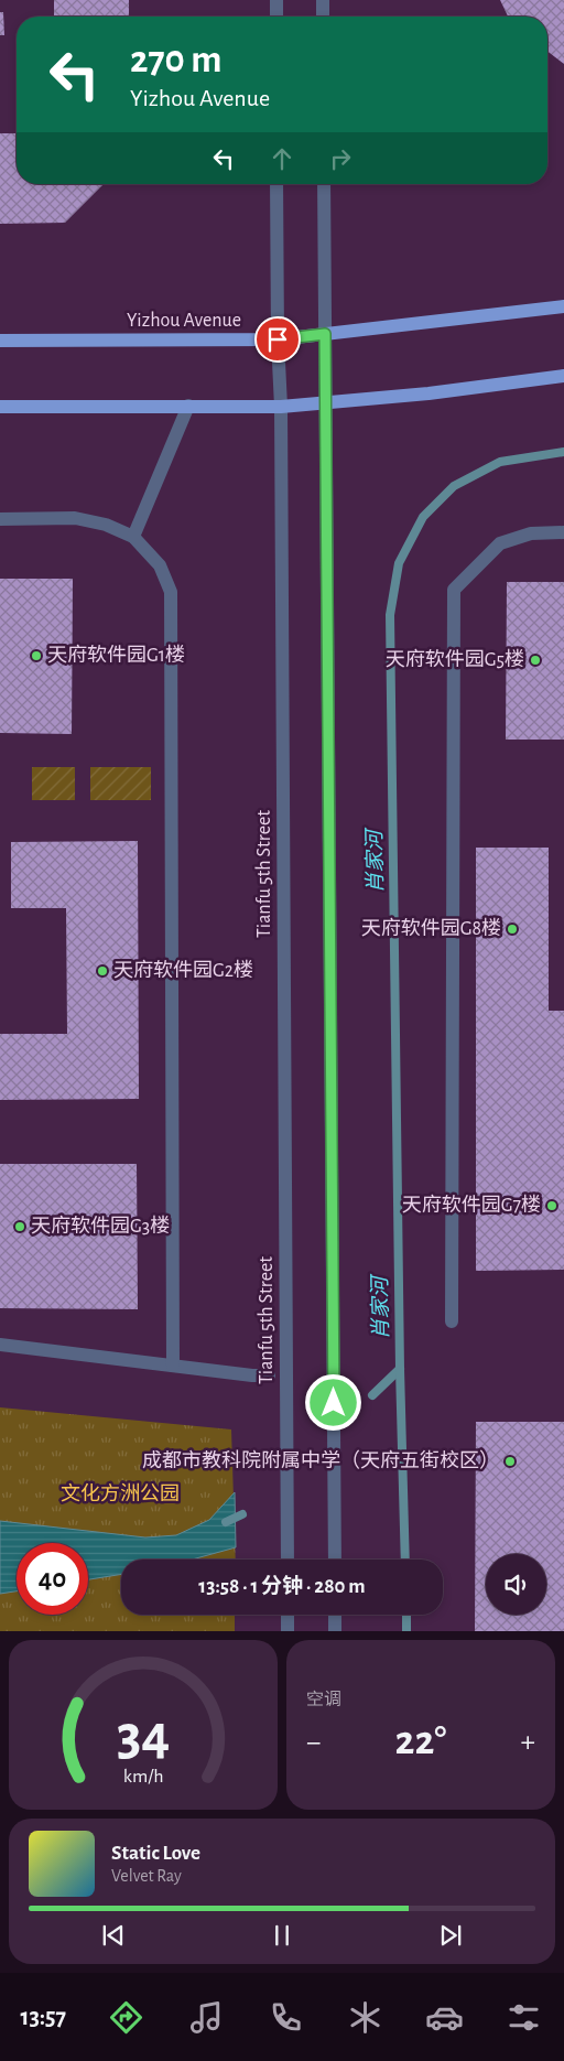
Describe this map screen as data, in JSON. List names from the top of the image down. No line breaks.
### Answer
{"streets":{"main road":["Yizhou Avenue"],"street":["Tianfu 5th Street"]},"crossings":[["Yizhou Avenue","Tianfu 5th Street"]],"water":["肖家河"],"parks":["文化方洲公园"],"places":["天府软件园G1楼","天府软件园G5楼","天府软件园G8楼","天府软件园G2楼","天府软件园G7楼","天府软件园G3楼","成都市教科院附属中学（天府五街校区）"],"page":{"turn":["270 m","Yizhou Avenue"],"limit":"40","trip":"13:58 · 1 分钟 · 280 m","tile":"空调","heat":["−","22°","+"],"song":["Static Love","Velvet Ray"],"tabs":"13:57","gauge":["34","km/h"]}}
